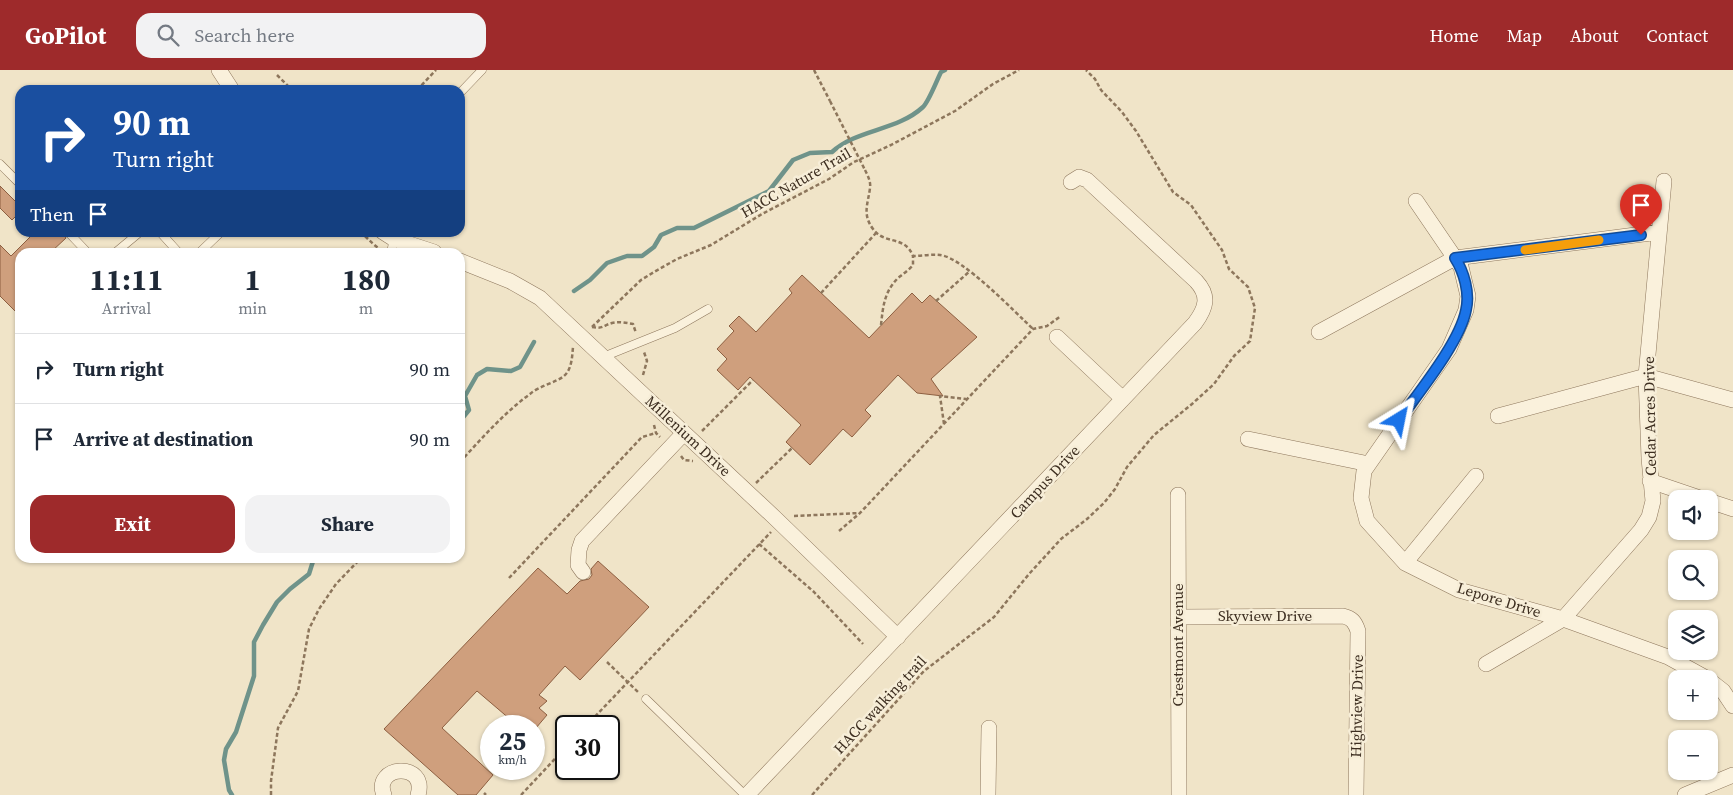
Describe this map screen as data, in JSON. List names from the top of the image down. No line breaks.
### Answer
{"streets":{"street":["Cedar Acres Drive","Millenium Drive","Campus Drive","Lepore Drive","Skyview Drive","Crestmont Avenue","Highview Drive"],"path":["HACC Nature Trail","HACC walking trail"]},"crossings":[["Cedar Acres Drive","Lepore Drive"],["Millenium Drive","Campus Drive"],["Skyview Drive","Crestmont Avenue"],["Skyview Drive","Highview Drive"]],"page":{"header":"GoPilot","search":"Search here","nav":["Home","Map","About","Contact"],"turn":["90 m","Turn right"],"then":"Then","eta":["11:11","Arrival","1","min","180","m"],"list":[{"name":"Turn right","value":"90 m"},{"name":"Arrive at destination","value":"90 m"}],"buttons":["Exit","Share"],"map_buttons":["+","−"],"speed":"25 km/h","limit":"30"}}
